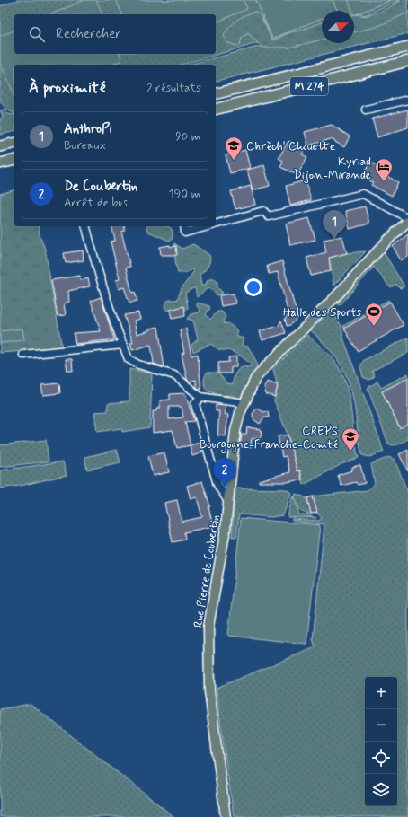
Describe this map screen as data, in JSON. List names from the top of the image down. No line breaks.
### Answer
{"streets":{"highway":["M 274"],"main road":["Rue Pierre de Coubertin"]},"places":{"school or university":["Chrèch' Chouette","CREPS Bourgogne-Franche-Comté"],"hotel":["Kyriad Dijon-Mirande"],"sports":["Halle des Sports"]},"north":"right","page":{"search":"Rechercher","heading":["À proximité","2 résultats"],"list":[{"mark":"1","name":"AnthroPi","note":"Bureaux","value":"90 m"},{"mark":"2","name":"De Coubertin","note":"Arrêt de bus","value":"190 m"}],"pins":["1","2"],"map_buttons":["+","−"]}}
